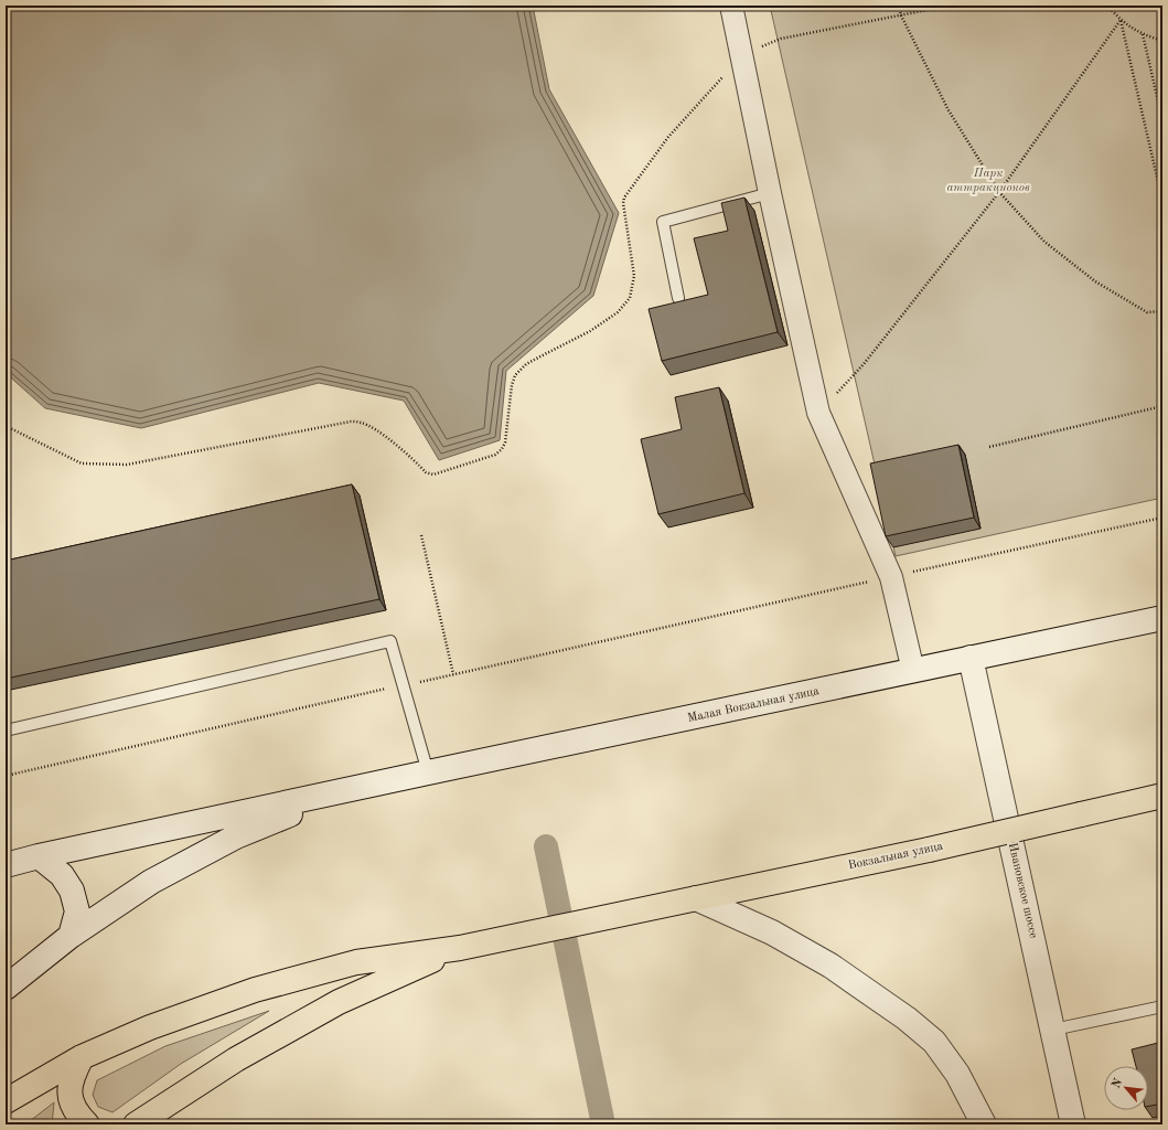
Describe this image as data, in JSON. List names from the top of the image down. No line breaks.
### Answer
{"streets":{"highway":["Вокзальная улица"],"main road":["Малая Вокзальная улица","Ивановское шоссе"]},"crossings":[["Малая Вокзальная улица","Ивановское шоссе"]],"parks":["Парк аттракционов"],"north":"top left"}
